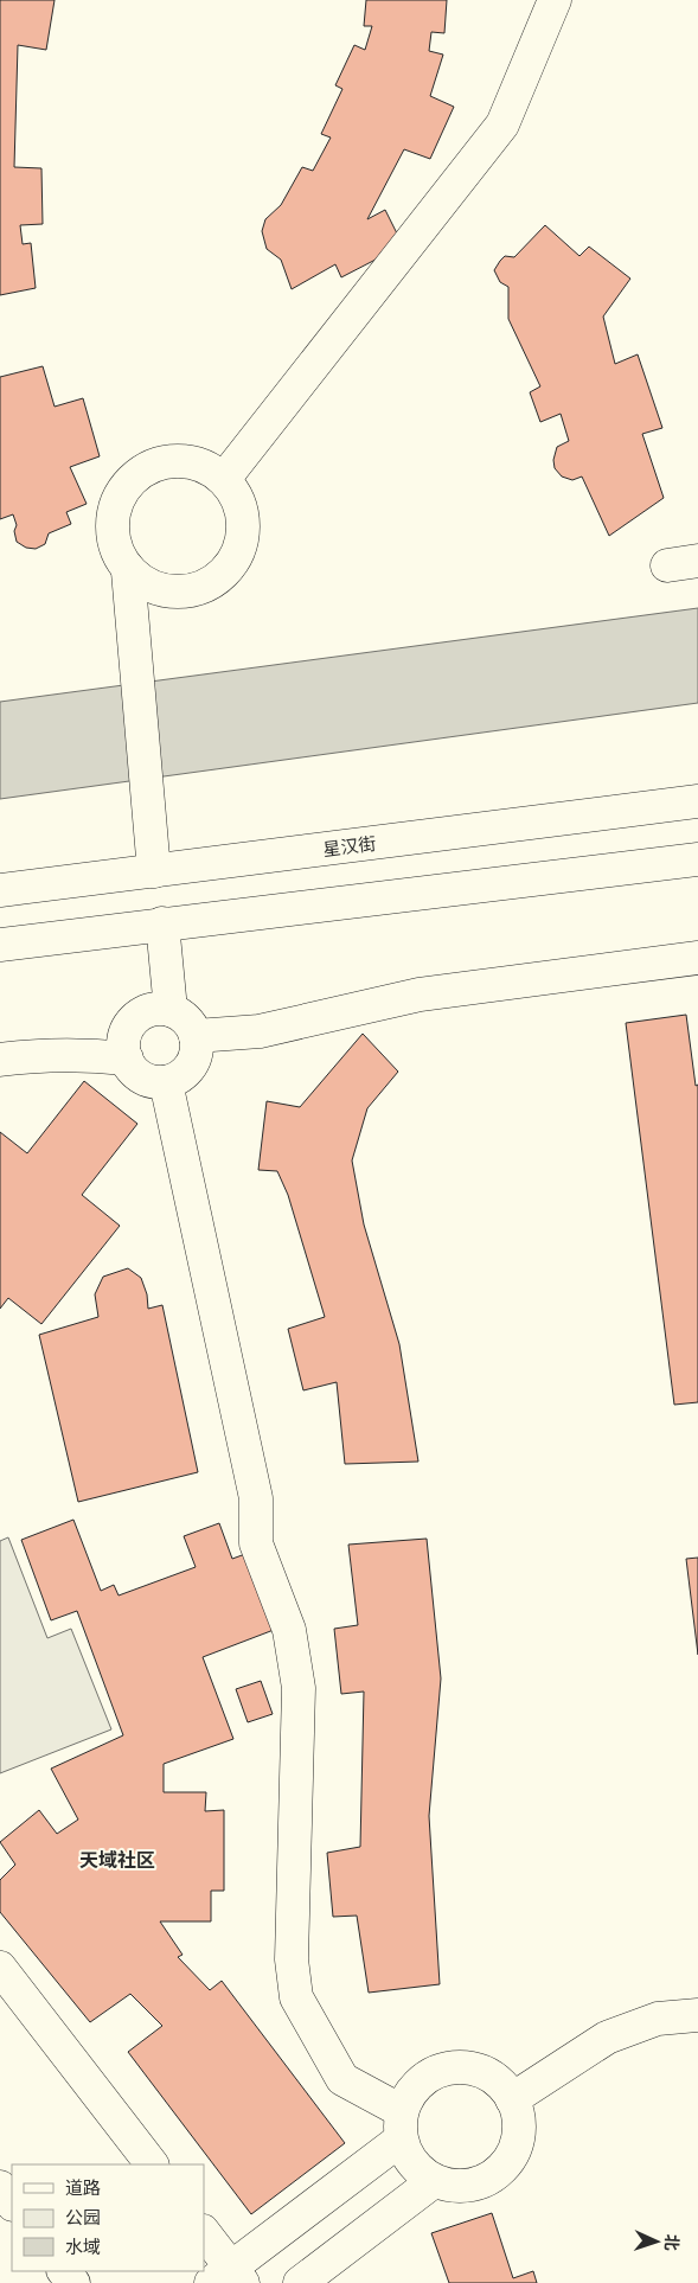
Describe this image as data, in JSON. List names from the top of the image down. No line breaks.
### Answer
{"streets":{"street":["星汉街"]},"districts":["天域社区"],"legend":["道路","公园","水域"],"north":"right"}
